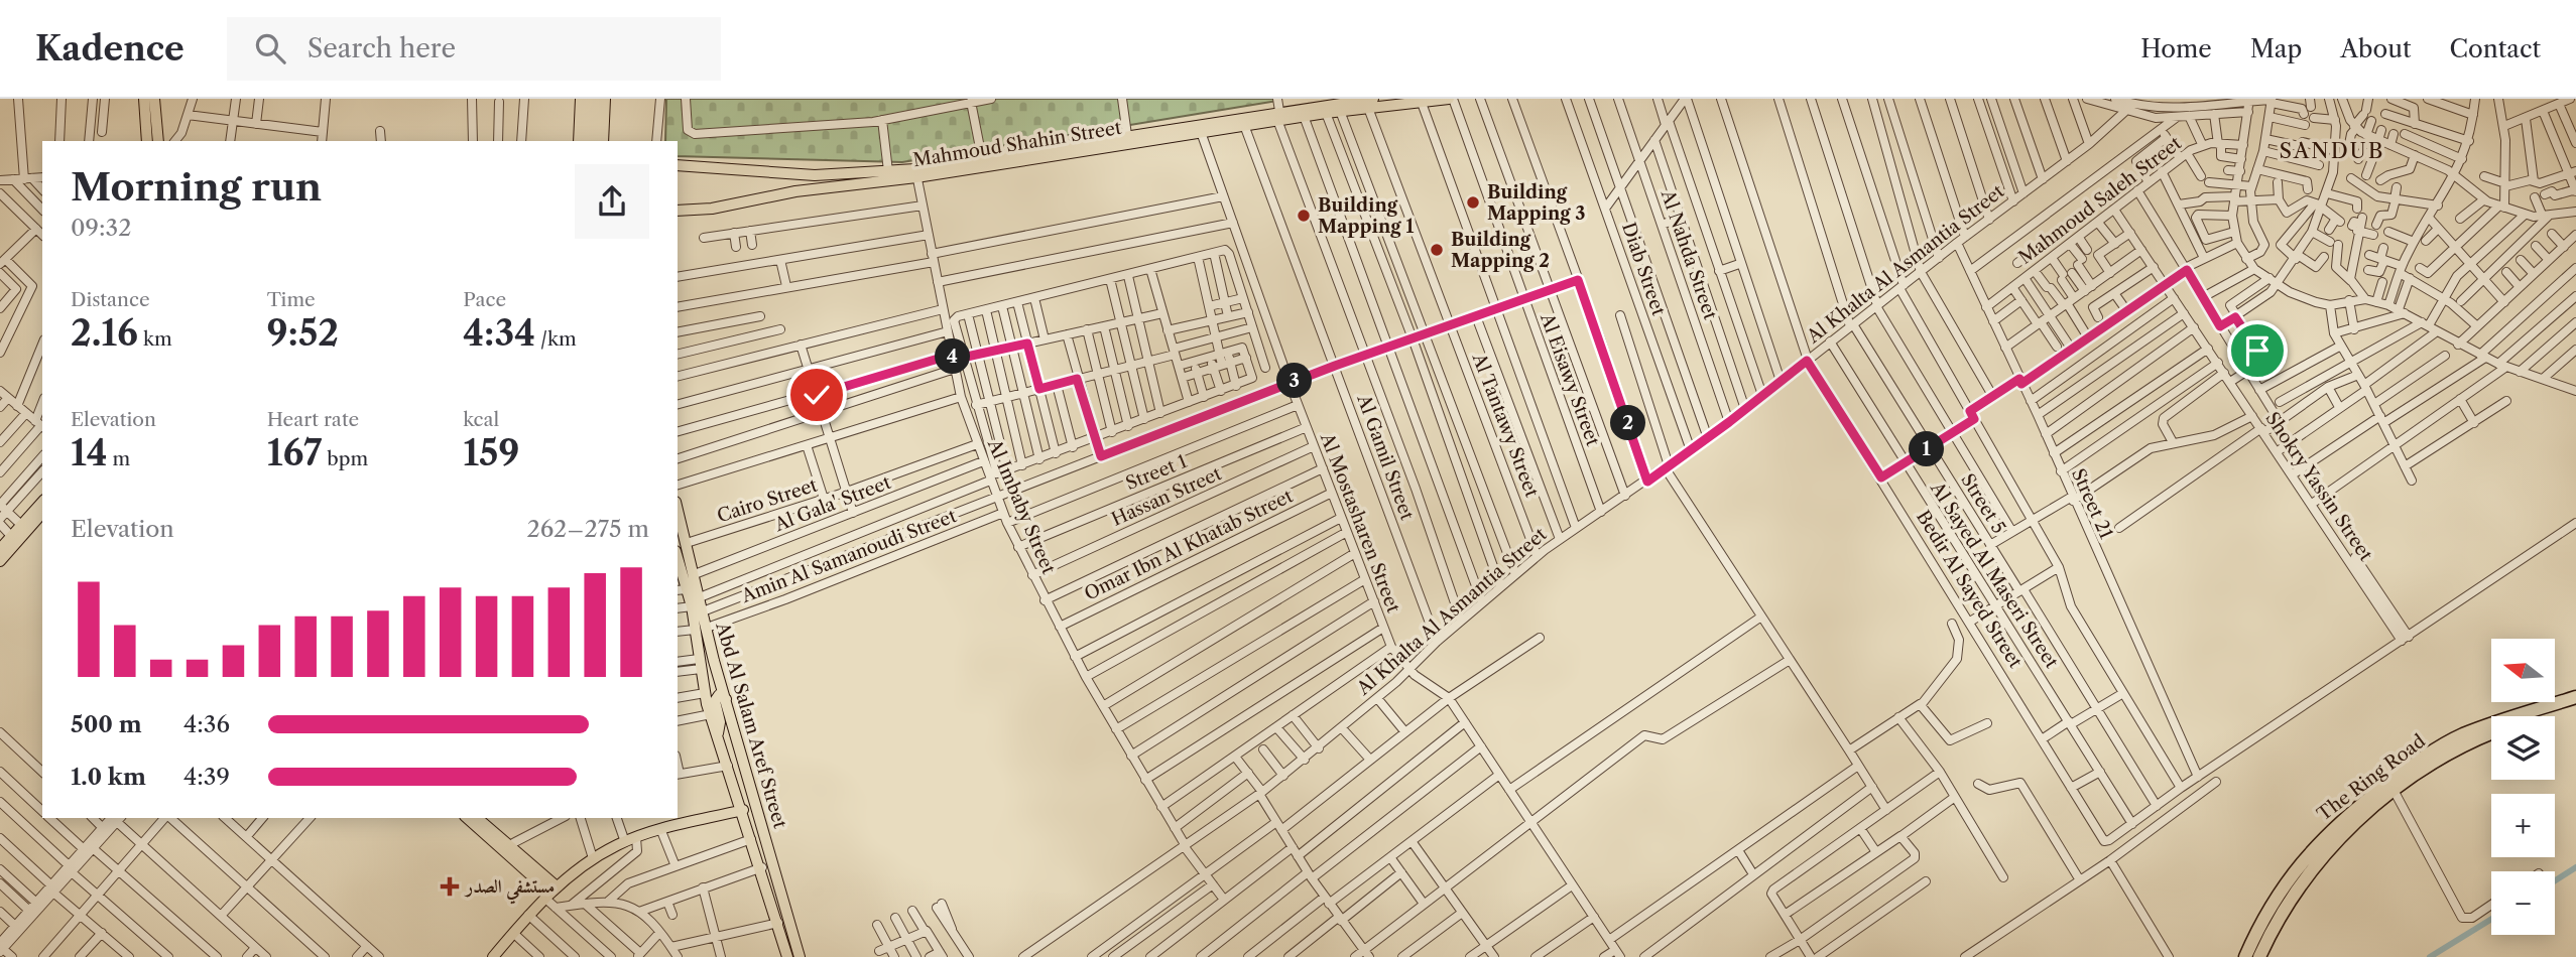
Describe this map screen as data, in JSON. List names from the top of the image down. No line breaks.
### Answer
{"streets":{"highway":["The Ring Road"],"main road":["Mahmoud Shahin Street","Abd Al Salam Aref Street"],"street":["Mahmoud Saleh Street","Al Nahda Street","Al Khalta Al Asmantia Street","Diab Street","Al Eisawy Street","Al Tantawy Street","Al Gamil Street","Street 1","Shokry Yassin Street","Hassan Street","Cairo Street","Al Gala' Street","Street 5","Street 21","Al Imbaby Street","Al Mostasharen Street","Omar Ibn Al Khatab Street","Amin Al Samanoudi Street","Al Sayed Al Maseri Street","Bedir Al Sayed Street"]},"crossings":[["Mahmoud Shahin Street","Al Eisawy Street"],["Mahmoud Shahin Street","Al Tantawy Street"],["Mahmoud Shahin Street","Al Gamil Street"],["Mahmoud Shahin Street","Al Imbaby Street"],["Mahmoud Shahin Street","Al Mostasharen Street"],["Mahmoud Saleh Street","Shokry Yassin Street"],["Mahmoud Saleh Street","Street 21"],["Al Nahda Street","Al Khalta Al Asmantia Street"],["Al Khalta Al Asmantia Street","Diab Street"],["Al Khalta Al Asmantia Street","Al Eisawy Street"],["Al Khalta Al Asmantia Street","Al Tantawy Street"],["Al Khalta Al Asmantia Street","Al Gamil Street"],["Al Khalta Al Asmantia Street","Street 5"],["Al Khalta Al Asmantia Street","Street 21"],["Al Khalta Al Asmantia Street","Al Imbaby Street"],["Al Khalta Al Asmantia Street","Al Mostasharen Street"],["Al Khalta Al Asmantia Street","Al Sayed Al Maseri Street"],["Al Khalta Al Asmantia Street","Bedir Al Sayed Street"],["Street 1","Al Imbaby Street"],["Street 1","Al Mostasharen Street"],["Hassan Street","Al Imbaby Street"],["Hassan Street","Al Mostasharen Street"],["Cairo Street","Al Imbaby Street"],["Cairo Street","Abd Al Salam Aref Street"],["Al Gala' Street","Al Imbaby Street"],["Al Gala' Street","Abd Al Salam Aref Street"],["Al Imbaby Street","Omar Ibn Al Khatab Street"],["Al Imbaby Street","Amin Al Samanoudi Street"],["Al Mostasharen Street","Omar Ibn Al Khatab Street"],["Amin Al Samanoudi Street","Abd Al Salam Aref Street"]],"districts":["SANDUB"],"places":{"other":["Building Mapping 3","Building Mapping 1","Building Mapping 2"],"health":["مستشفي الصدر"]},"north":"left","page":{"header":"Kadence","search":"Search here","nav":["Home","Map","About","Contact"],"heading":["Morning run","09:32"],"stats":[["Distance","2.16 km"],["Time","9:52"],["Pace","4:34 /km"],["Elevation","14 m"],["Heart rate","167 bpm"],["kcal","159"]],"pins":["4","3","2","1"],"chart":["Elevation","262–275 m"],"map_buttons":["+","−"],"list":[{"name":"500 m","note":"4:36"},{"name":"1.0 km","note":"4:39"}]}}
